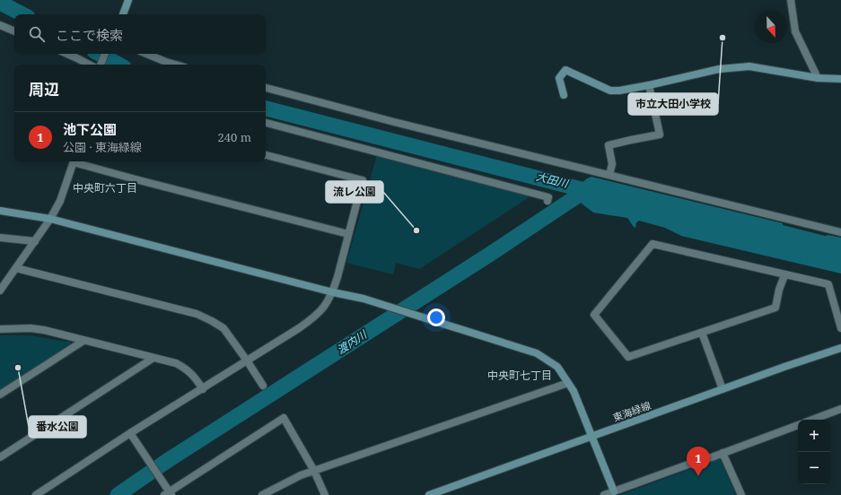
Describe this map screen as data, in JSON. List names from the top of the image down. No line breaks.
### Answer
{"streets":{"street":["東海緑線"]},"districts":["中央町六丁目","中央町七丁目"],"water":["大田川","渡内川"],"places":["市立大田小学校","流レ公園","番水公園"],"north":"bottom","page":{"search":"ここで検索","heading":"周辺","list":[{"mark":"1","name":"池下公園","note":"公園 · 東海緑線","value":"240 m"}],"map_buttons":["+","−"],"pins":"1"}}
